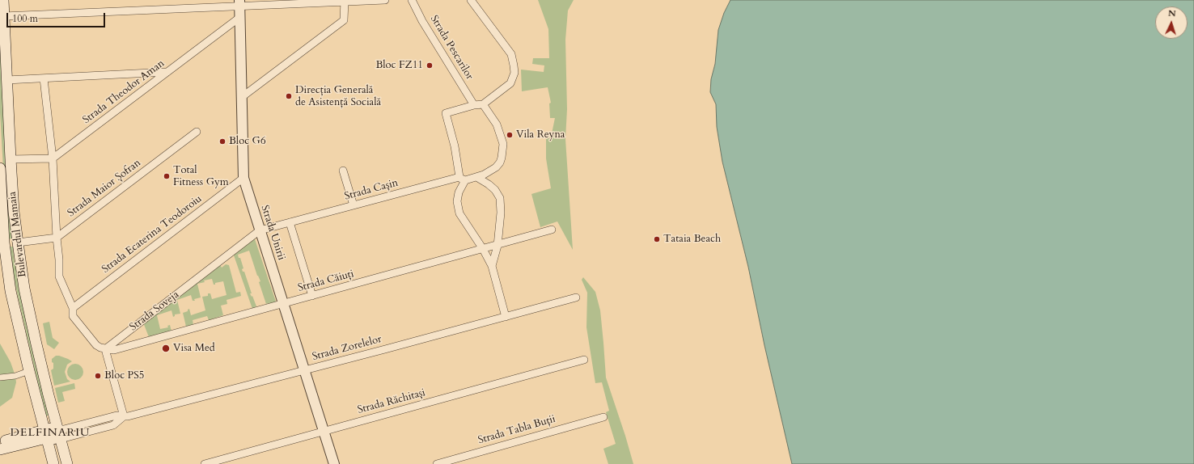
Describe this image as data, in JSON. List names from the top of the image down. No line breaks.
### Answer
{"streets":{"main road":["Bulevardul Mamaia"],"street":["Strada Pescarilor","Strada Theodor Aman","Strada Maior Șofran","Strada Cașin","Strada Unirii","Strada Ecaterina Teodoroiu","Strada Căiuți","Strada Soveja","Strada Zorelelor","Strada Răchitași","Strada Tabla Buții"]},"crossings":[["Strada Theodor Aman","Strada Unirii"],["Strada Cașin","Strada Unirii"],["Strada Cașin","Strada Soveja"],["Strada Unirii","Strada Ecaterina Teodoroiu"],["Strada Unirii","Strada Căiuți"],["Strada Unirii","Strada Soveja"],["Strada Unirii","Strada Zorelelor"],["Strada Unirii","Strada Răchitași"],["Bulevardul Mamaia","Strada Zorelelor"],["Strada Căiuți","Strada Soveja"]],"districts":["DELFINARIU"],"places":["Bloc FZ11","Direcția Generală de Asistență Socială","Vila Reyna","Bloc G6","Total Fitness Gym","Tataia Beach","Visa Med","Bloc PS5"],"scale_bar":"100 m","north":"top"}
